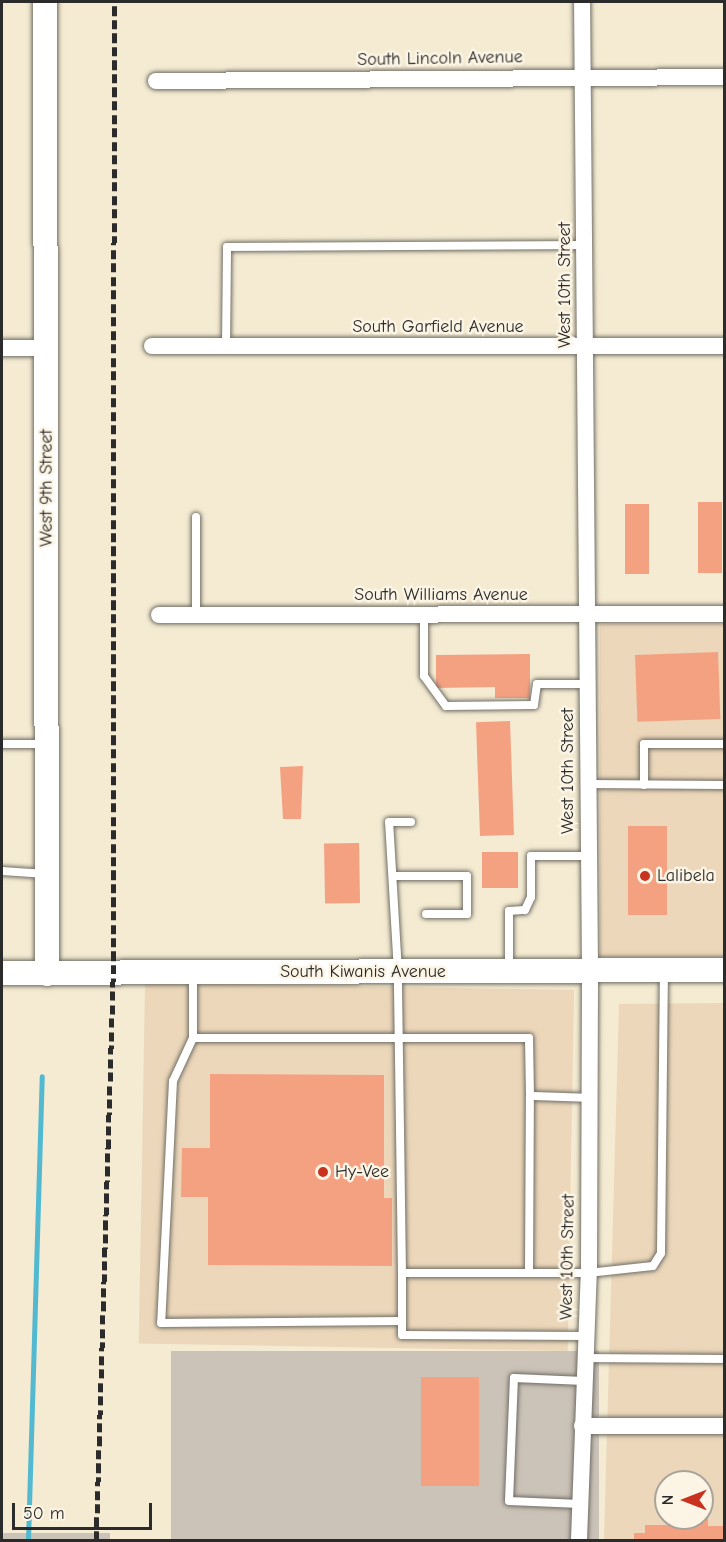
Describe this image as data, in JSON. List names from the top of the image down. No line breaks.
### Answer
{"streets":{"street":["South Lincoln Avenue","West 10th Street","South Garfield Avenue","West 9th Street","South Williams Avenue","South Kiwanis Avenue"]},"crossings":[["South Lincoln Avenue","West 10th Street"],["West 10th Street","South Garfield Avenue"],["West 10th Street","South Williams Avenue"],["West 10th Street","South Kiwanis Avenue"],["West 9th Street","South Kiwanis Avenue"]],"places":["Lalibela","Hy-Vee"],"scale_bar":"50 m","north":"left"}
